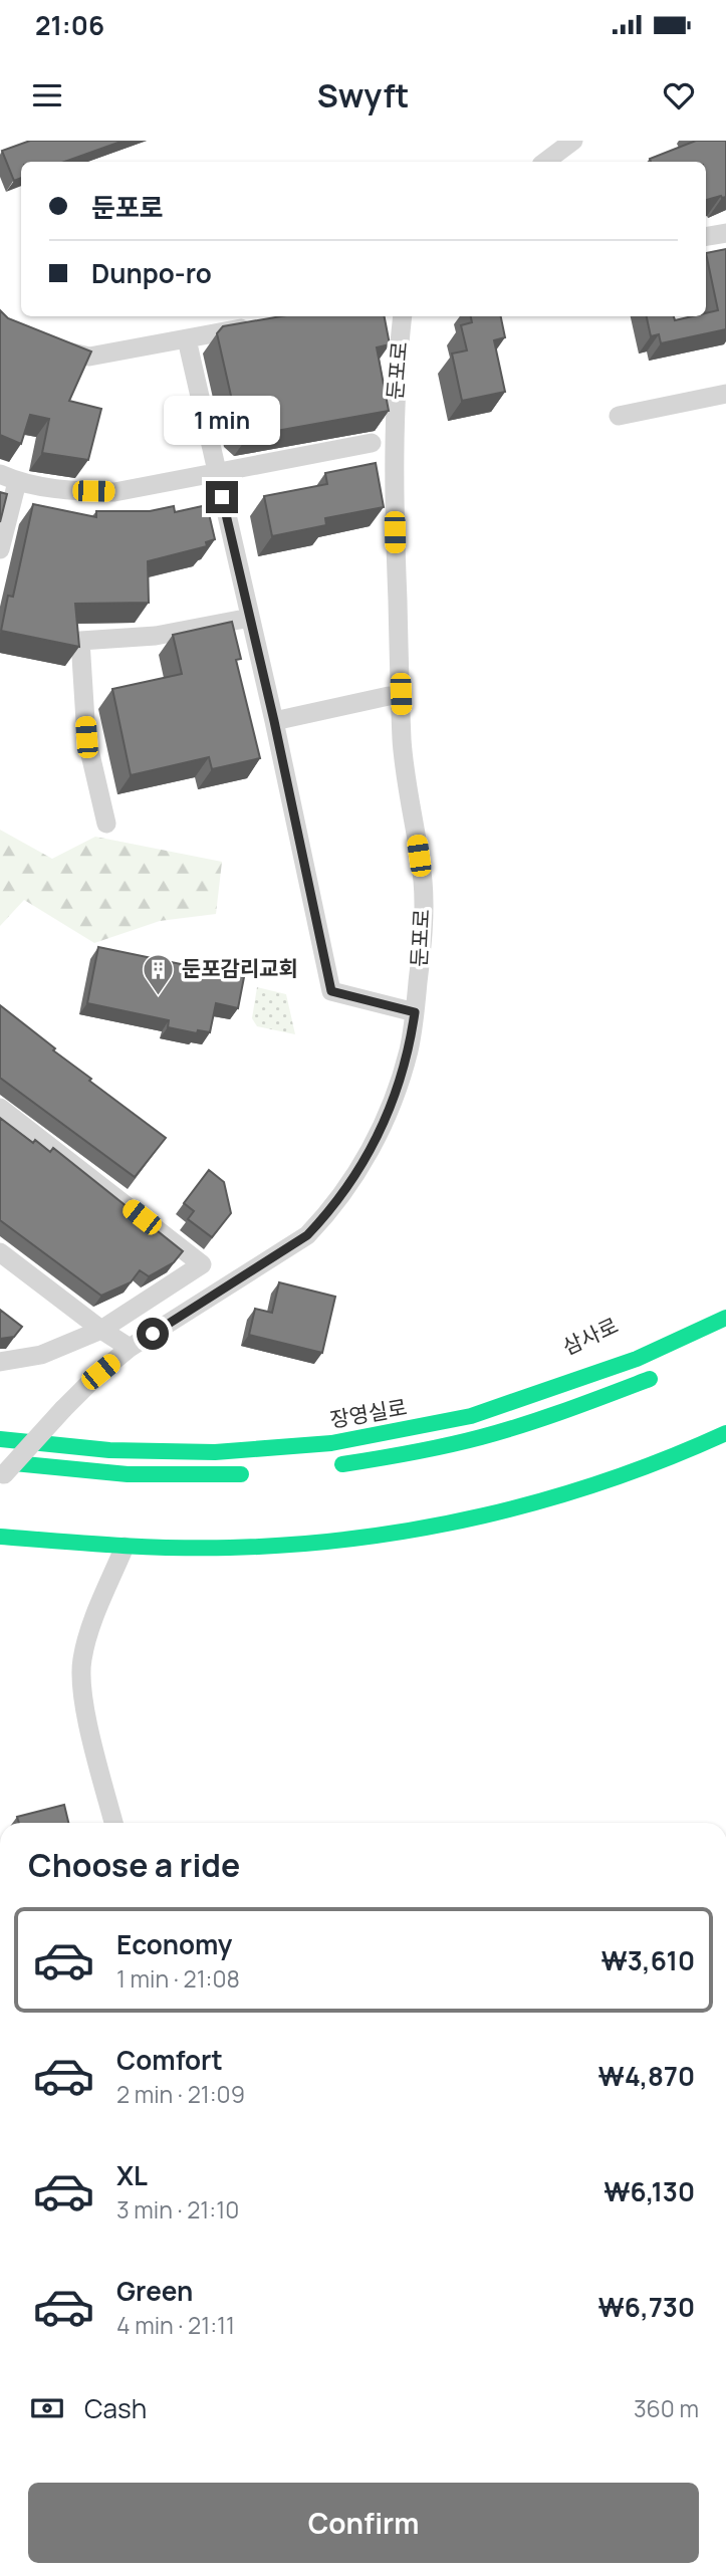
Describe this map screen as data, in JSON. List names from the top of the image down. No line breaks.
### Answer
{"streets":{"main road":["삼사로","장영실로"],"street":["둔포로"]},"crossings":[["삼사로","장영실로"]],"places":{"building":["둔포감리교회"]},"page":{"status":"21:06","header":"Swyft","banner":["둔포로","Dunpo-ro"],"bubble":"1 min","heading":"Choose a ride","list":[{"name":"Economy","note":"1 min · 21:08","value":"₩3,610"},{"name":"Comfort","note":"2 min · 21:09","value":"₩4,870"},{"name":"XL","note":"3 min · 21:10","value":"₩6,130"},{"name":"Green","note":"4 min · 21:11","value":"₩6,730"}],"pay":["Cash","360 m"],"buttons":"Confirm"}}
